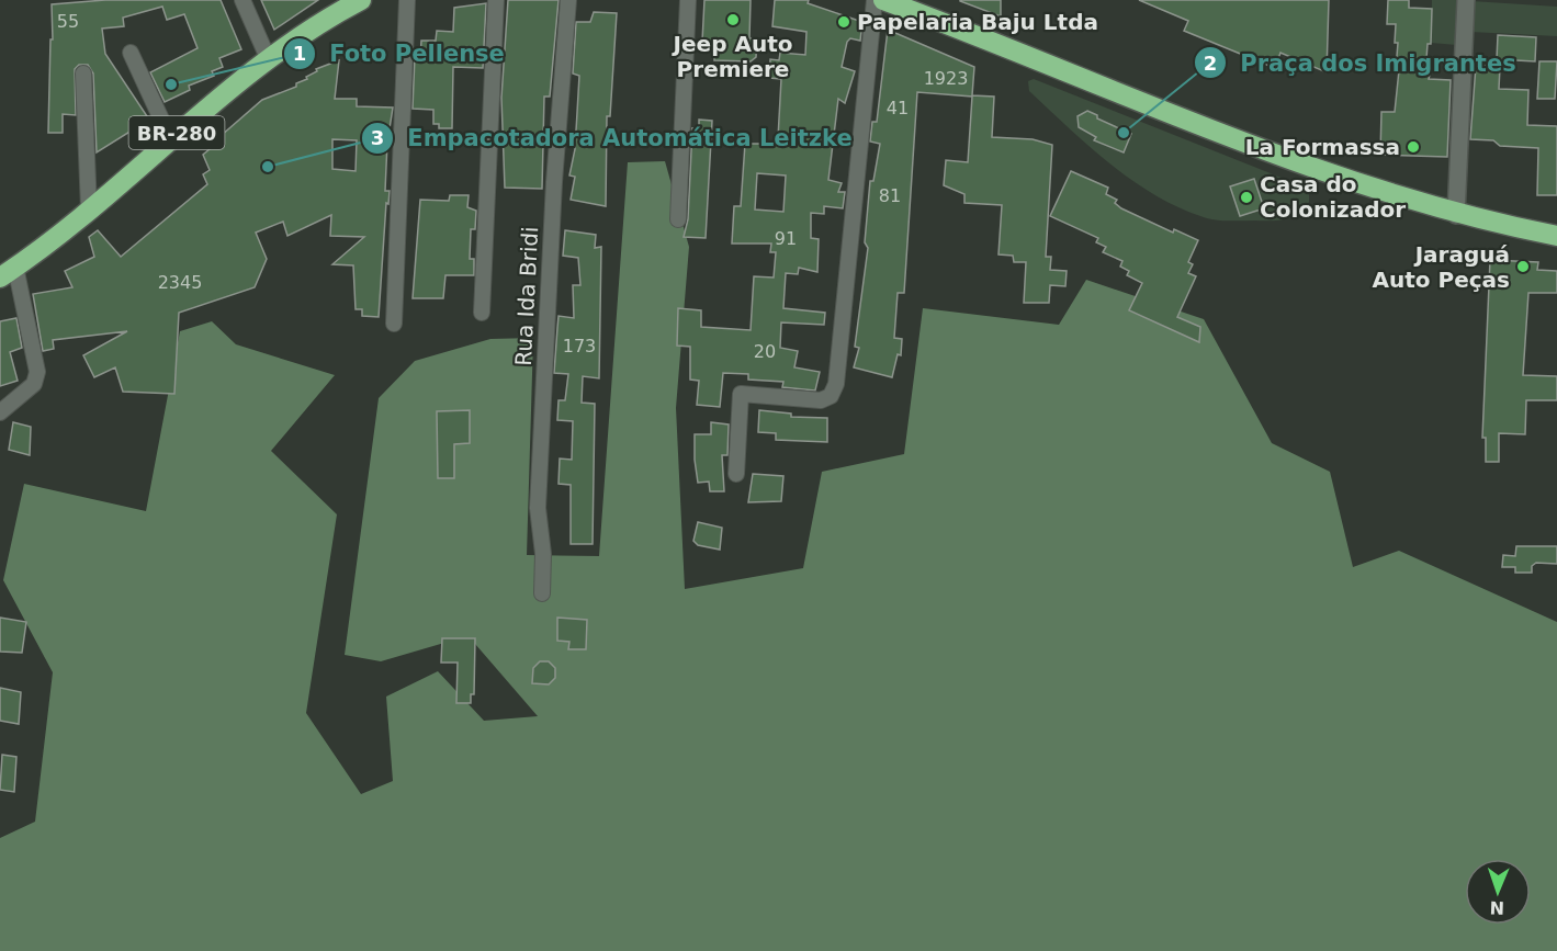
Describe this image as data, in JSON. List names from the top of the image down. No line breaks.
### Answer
{"streets":{"highway":["BR-280"],"street":["Rua Ida Bridi"]},"places":["Jeep Auto Premiere","Papelaria Baju Ltda","Foto Pellense","Praça dos Imigrantes","La Formassa","Empacotadora Automática Leitzke","Casa do Colonizador","Jaraguá Auto Peças"],"house_numbers":["55","1923","41","81","91","2345","173","20"],"north":"bottom"}
